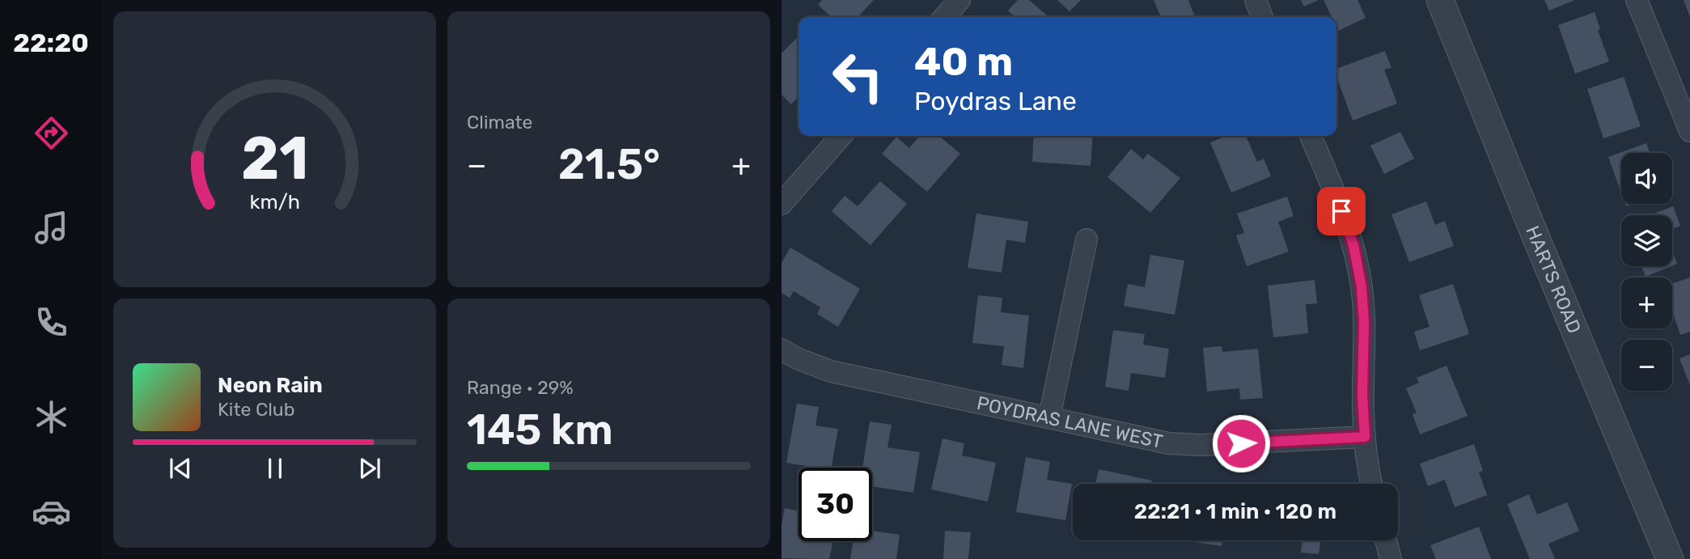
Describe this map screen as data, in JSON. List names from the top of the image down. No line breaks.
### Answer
{"streets":{"street":["HARTS ROAD","POYDRAS LANE WEST"]},"page":{"tabs":"22:20","tile":["Climate",["Range · 29%","145 km"]],"turn":["40 m","Poydras Lane"],"heat":["−","21.5°","+"],"map_buttons":["+","−"],"song":["Neon Rain","Kite Club"],"limit":"30","trip":"22:21 · 1 min · 120 m","gauge":["21","km/h"]}}
